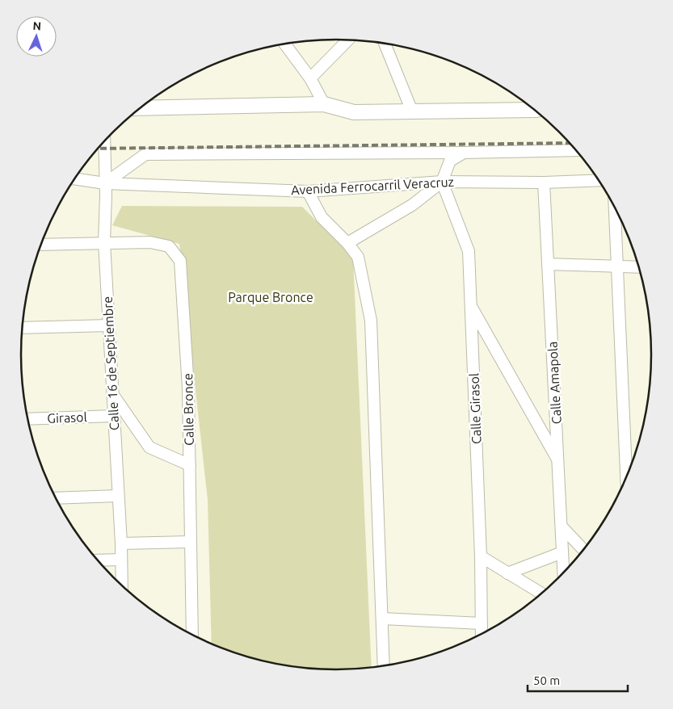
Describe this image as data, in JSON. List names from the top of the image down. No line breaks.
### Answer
{"streets":{"street":["Avenida Ferrocarril Veracruz","Calle 16 de Septiembre","Calle Amapola","Calle Girasol","Calle Bronce","Girasol"]},"crossings":[["Avenida Ferrocarril Veracruz","Calle 16 de Septiembre"],["Avenida Ferrocarril Veracruz","Calle Amapola"],["Avenida Ferrocarril Veracruz","Calle Girasol"],["Calle 16 de Septiembre","Calle Bronce"],["Calle 16 de Septiembre","Girasol"]],"parks":["Parque Bronce"],"scale_bar":"50 m","north":"top"}
